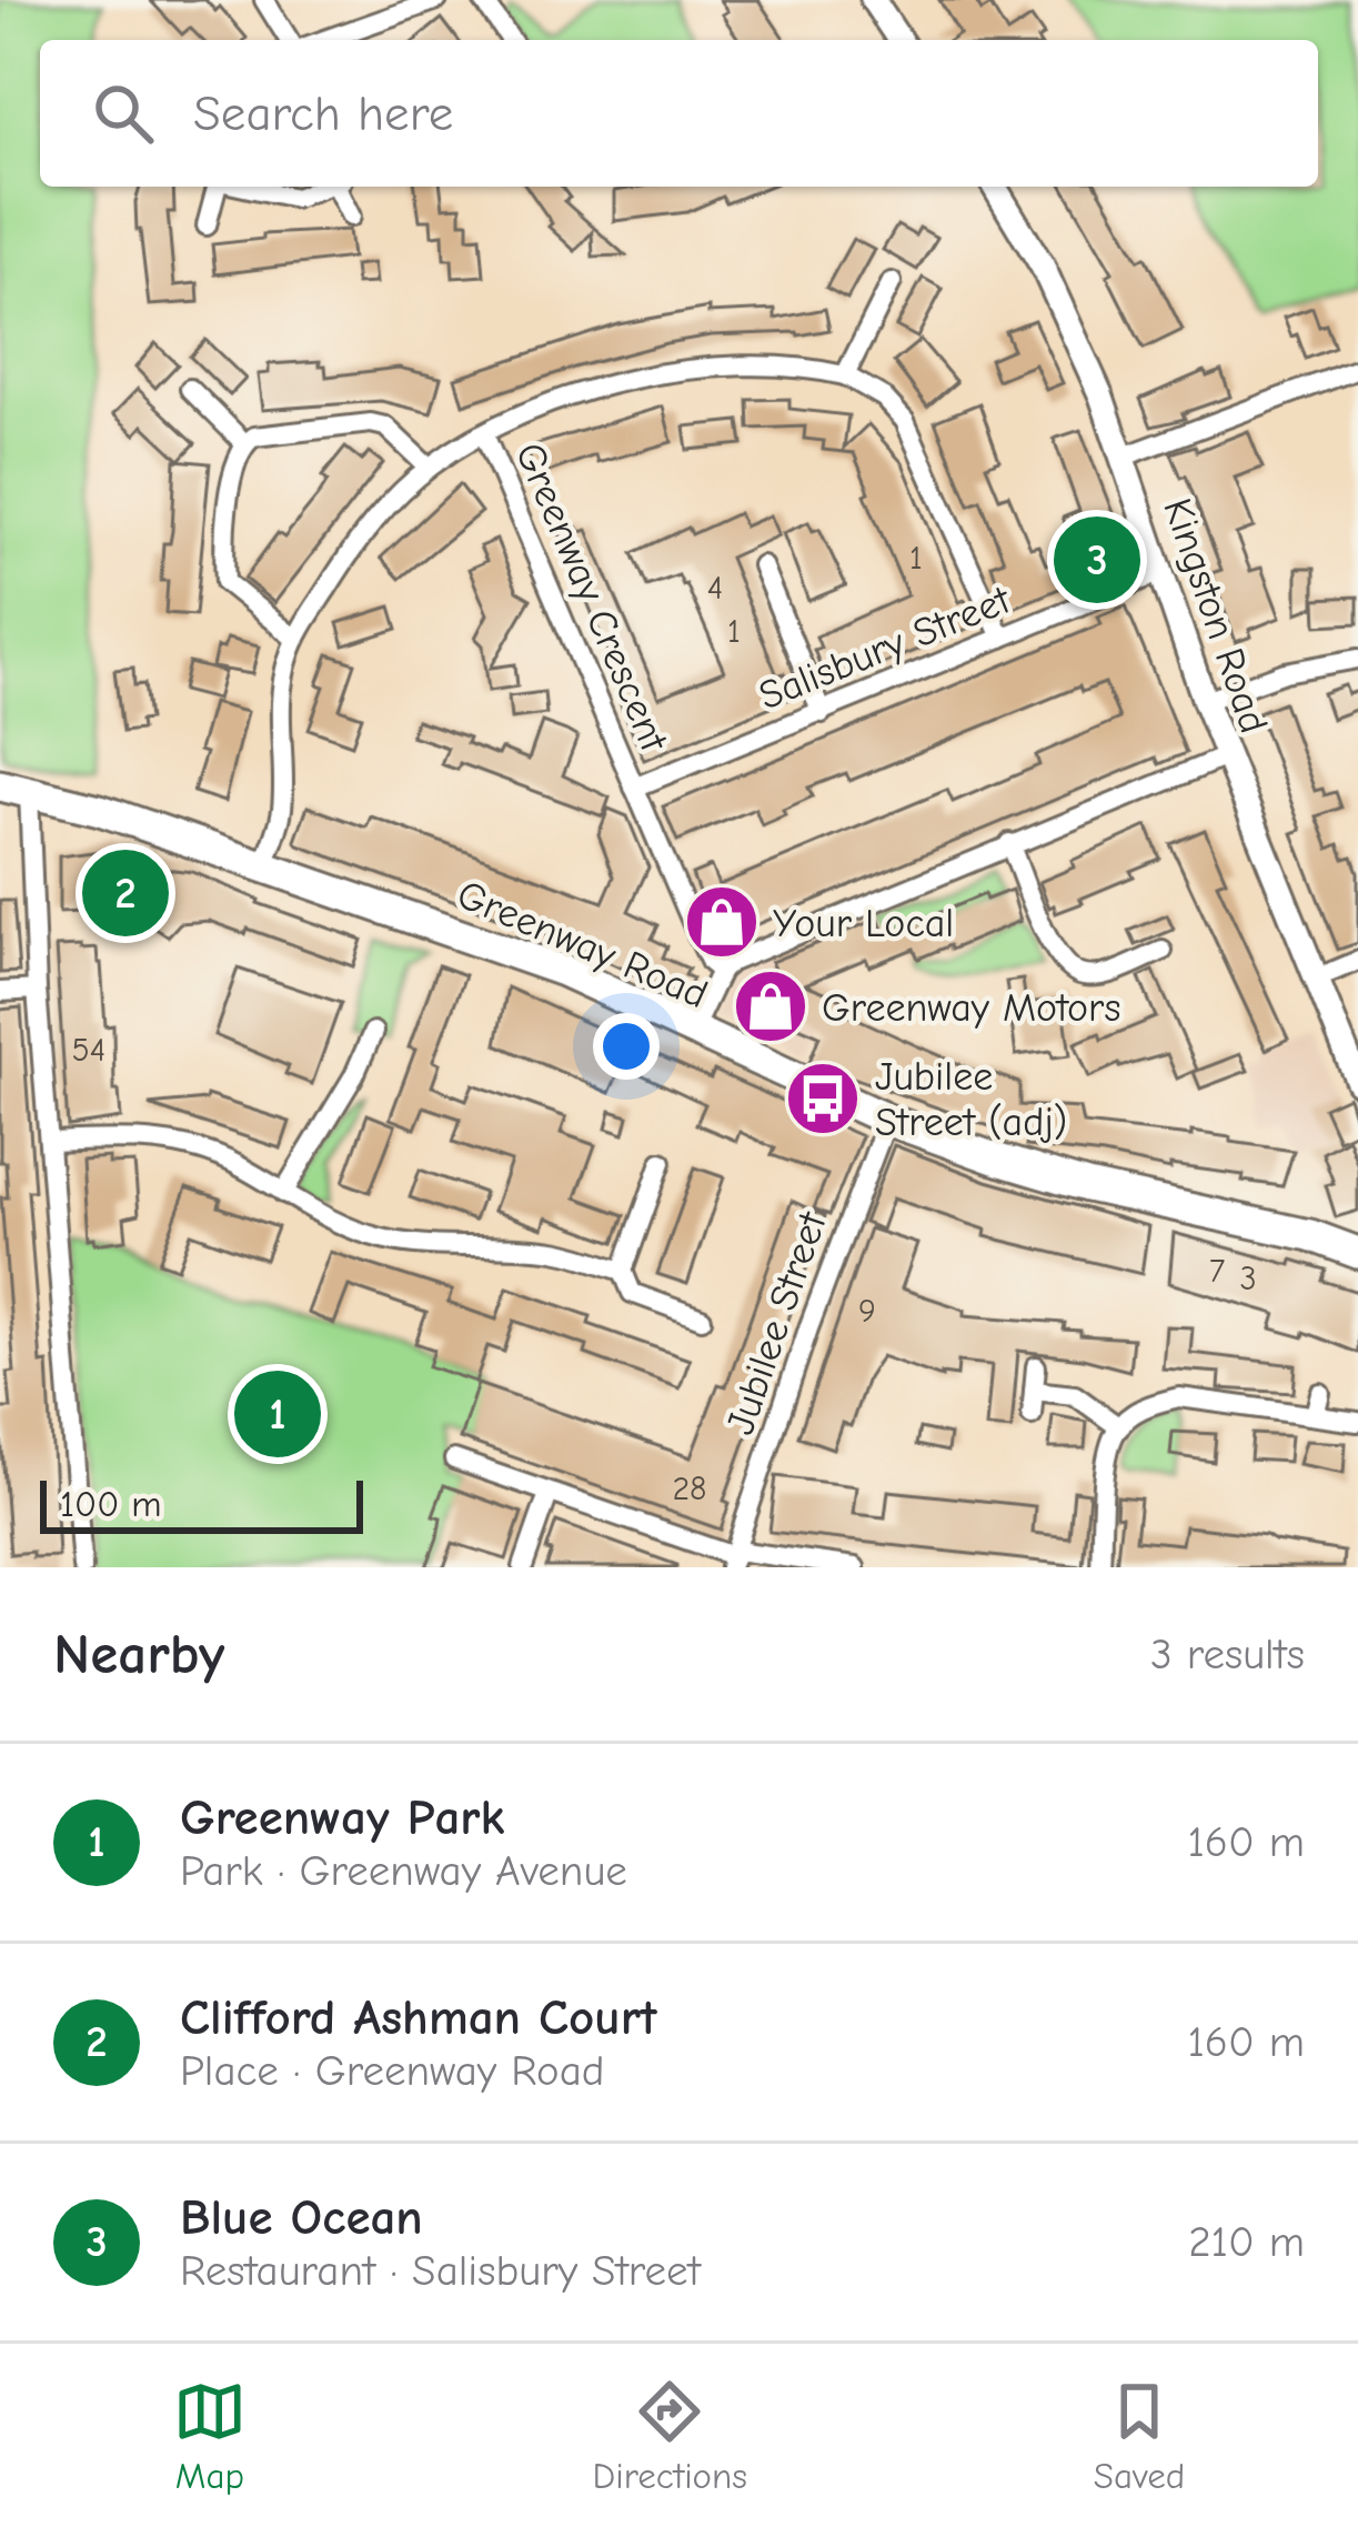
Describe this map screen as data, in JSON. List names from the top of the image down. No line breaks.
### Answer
{"streets":{"main road":["Greenway Road"],"street":["Greenway Crescent","Kingston Road","Salisbury Street","Jubilee Street"]},"crossings":[["Greenway Crescent","Salisbury Street"],["Greenway Crescent","Greenway Road"],["Kingston Road","Salisbury Street"],["Greenway Road","Jubilee Street"]],"places":{"shop":["Your Local","Greenway Motors"],"bus stop":["Jubilee Street (adj)"]},"house_numbers":["1","4","1","54","7","3","9","28"],"scale_bar":"100 m","page":{"search":"Search here","pins":["3","2","1"],"scale":"100 m","heading":["Nearby","3 results"],"list":[{"mark":"1","name":"Greenway Park","note":"Park · Greenway Avenue","value":"160 m"},{"mark":"2","name":"Clifford Ashman Court","note":"Place · Greenway Road","value":"160 m"},{"mark":"3","name":"Blue Ocean","note":"Restaurant · Salisbury Street","value":"210 m"}],"nav":["Map","Directions","Saved"]}}
